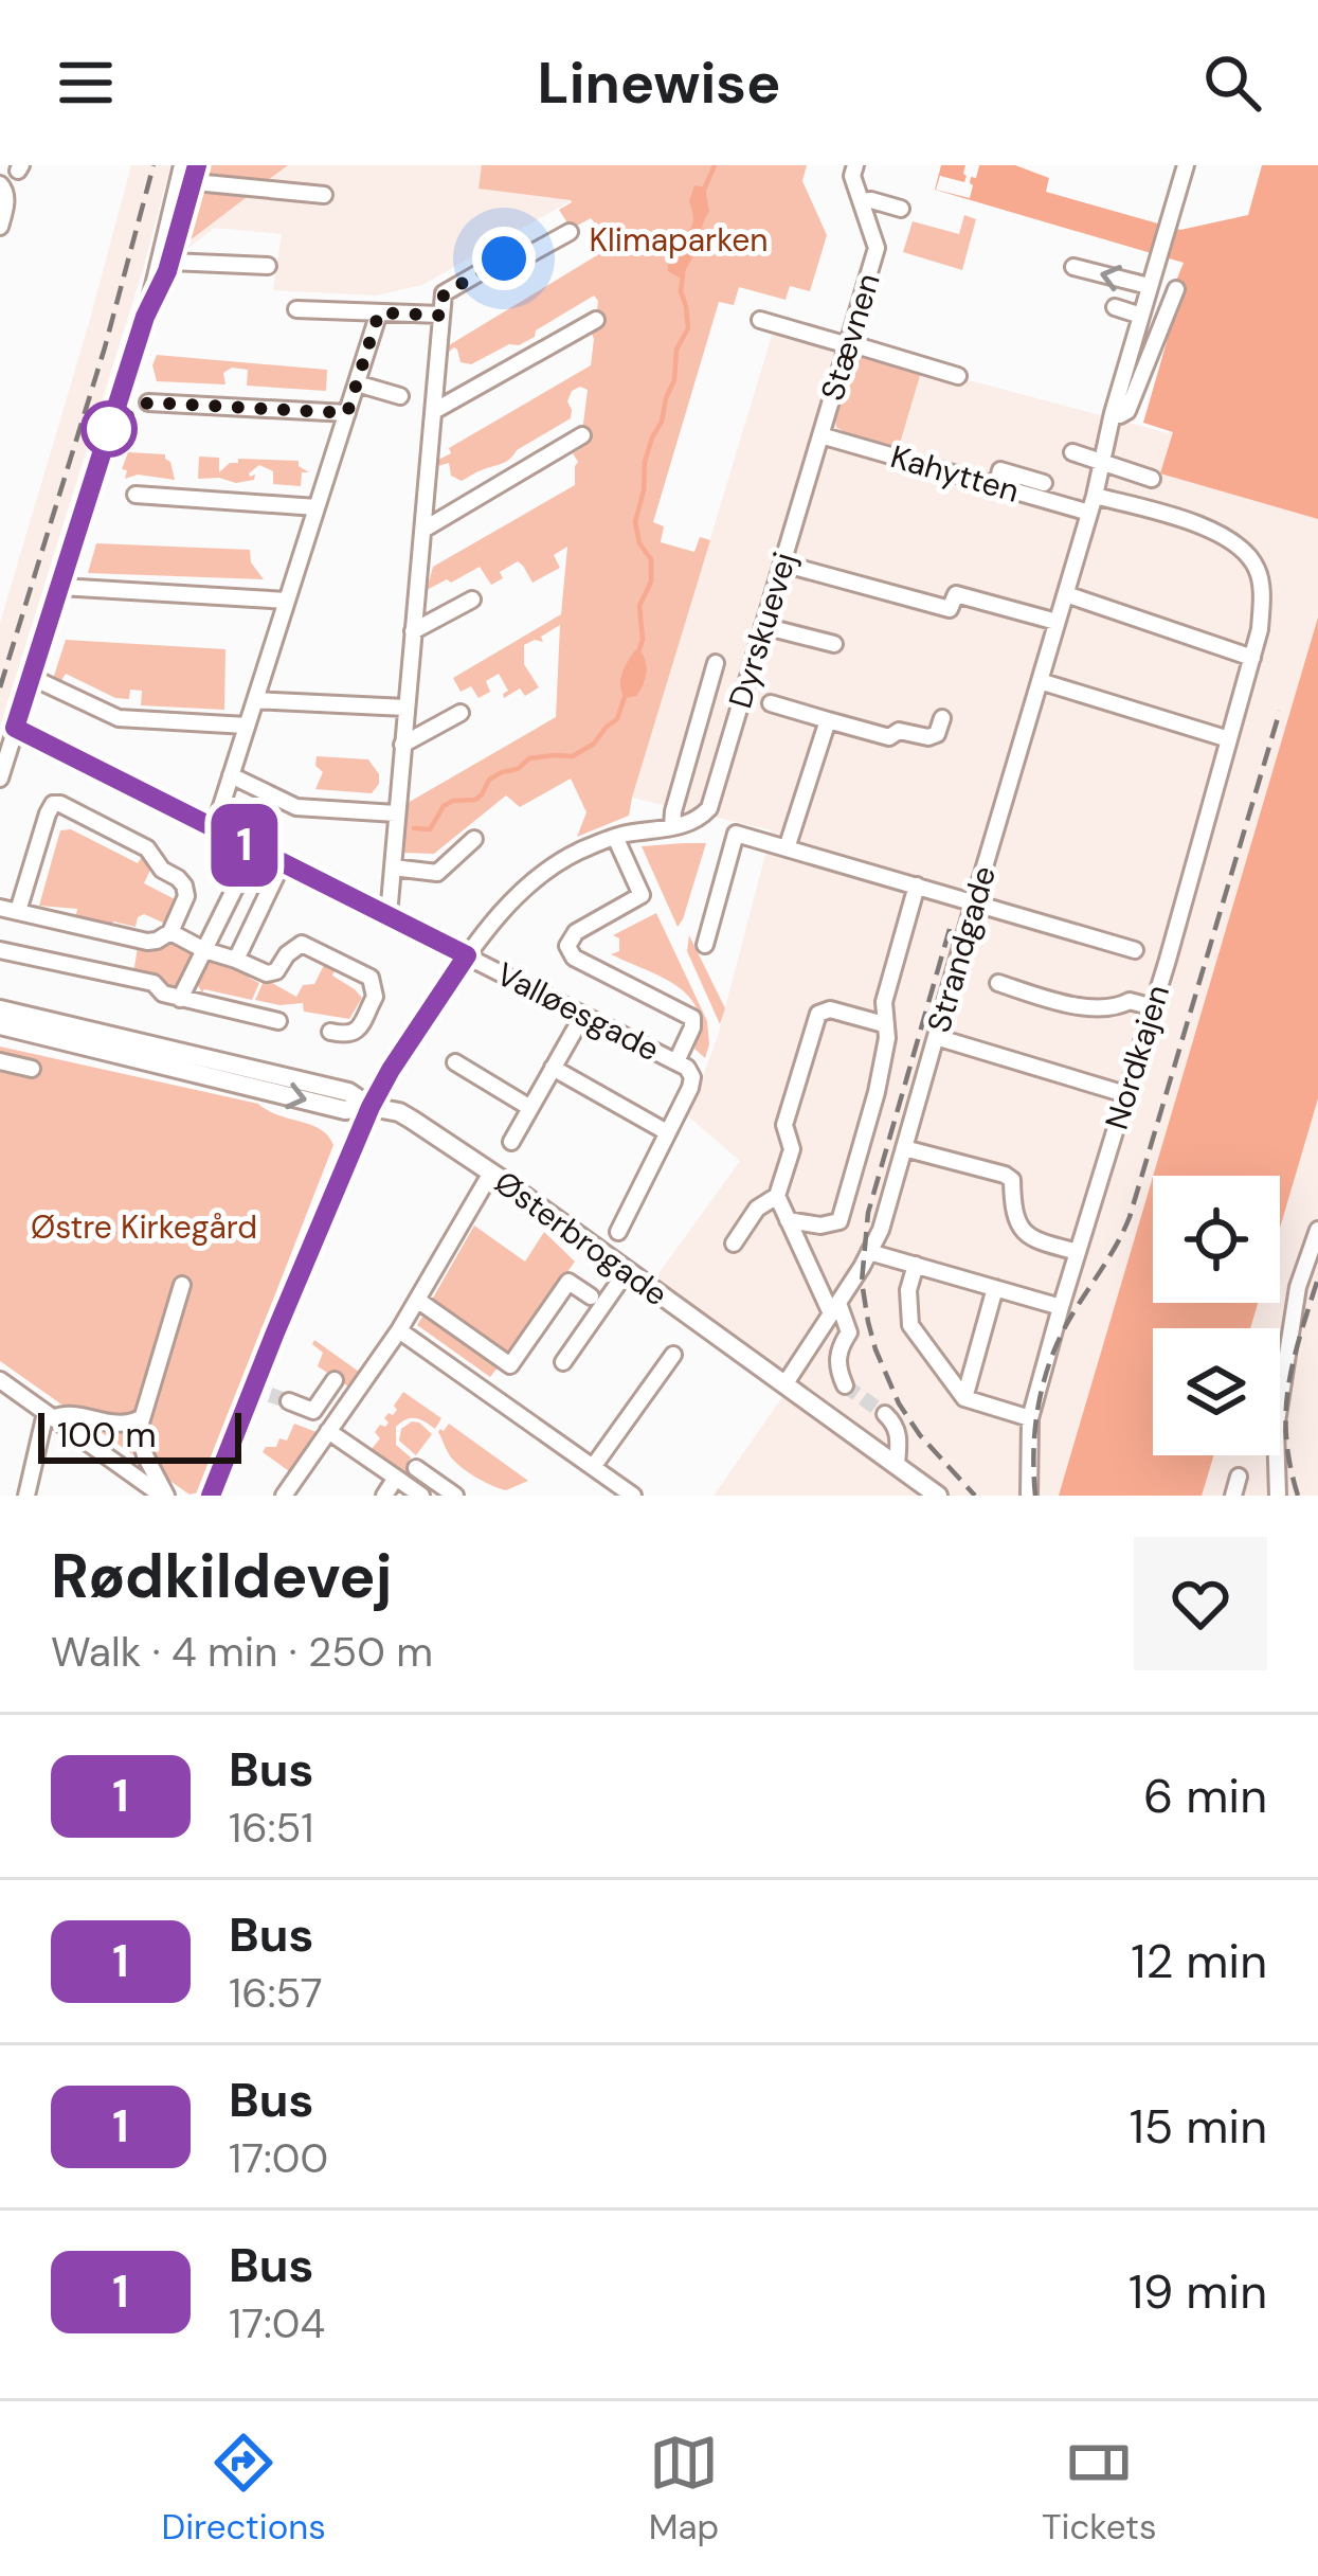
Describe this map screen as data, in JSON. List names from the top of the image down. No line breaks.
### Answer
{"streets":{"main road":["Østerbrogade"],"street":["Stævnen","Kahytten","Dyrskuevej","Strandgade","Valløesgade","Nordkajen"]},"crossings":[["Stævnen","Kahytten"],["Stævnen","Dyrskuevej"],["Kahytten","Dyrskuevej"],["Kahytten","Strandgade"],["Strandgade","Nordkajen"],["Strandgade","Østerbrogade"]],"parks":["Klimaparken","Østre Kirkegård"],"lines":["bus line 1"],"scale_bar":"100 m","page":{"header":"Linewise","on_map":"1","scale":"100 m","heading":["Rødkildevej","Walk · 4 min · 250 m"],"list":[{"mark":"1","name":"Bus","note":"16:51","value":"6 min"},{"mark":"1","name":"Bus","note":"16:57","value":"12 min"},{"mark":"1","name":"Bus","note":"17:00","value":"15 min"},{"mark":"1","name":"Bus","note":"17:04","value":"19 min"}],"tabs":["Directions","Map","Tickets"]}}
